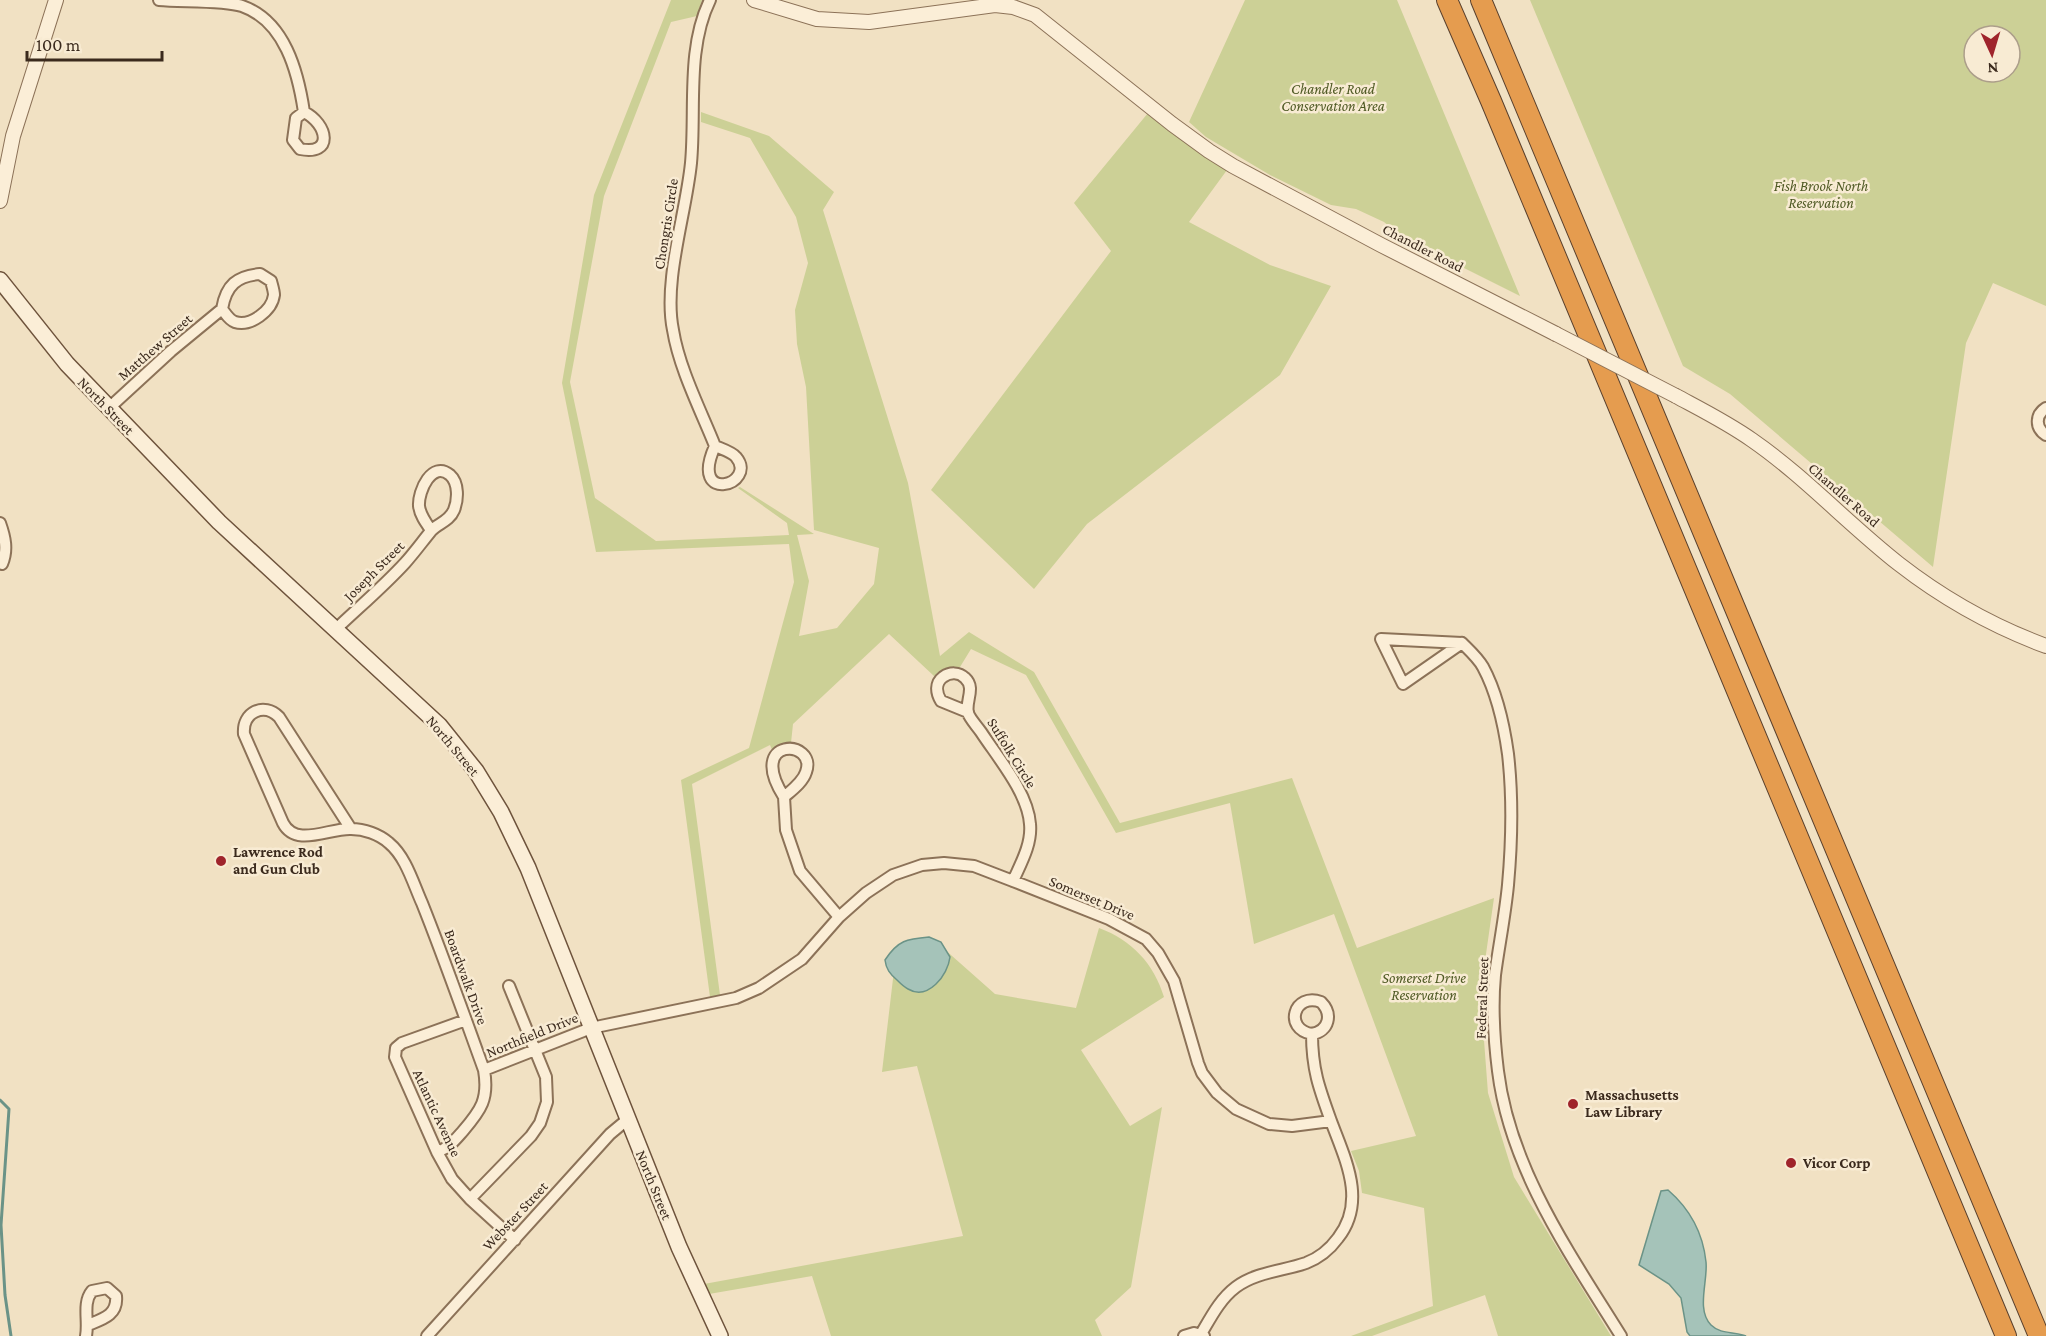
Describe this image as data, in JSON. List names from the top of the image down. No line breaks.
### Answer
{"streets":{"main road":["North Street"],"street":["Chongris Circle","Chandler Road","Matthew Street","Joseph Street","Suffolk Circle","Somerset Drive","Boardwalk Drive","Federal Street","Northfield Drive","Atlantic Avenue","Webster Street"]},"crossings":[["Matthew Street","North Street"],["North Street","Joseph Street"],["North Street","Somerset Drive"],["North Street","Northfield Drive"],["North Street","Webster Street"],["Suffolk Circle","Somerset Drive"],["Somerset Drive","Northfield Drive"],["Boardwalk Drive","Northfield Drive"],["Boardwalk Drive","Atlantic Avenue"],["Atlantic Avenue","Webster Street"]],"parks":["Chandler Road Conservation Area","Fish Brook North Reservation","Somerset Drive Reservation"],"places":["Lawrence Rod and Gun Club","Massachusetts Law Library","Vicor Corp"],"scale_bar":"100 m","north":"bottom"}
